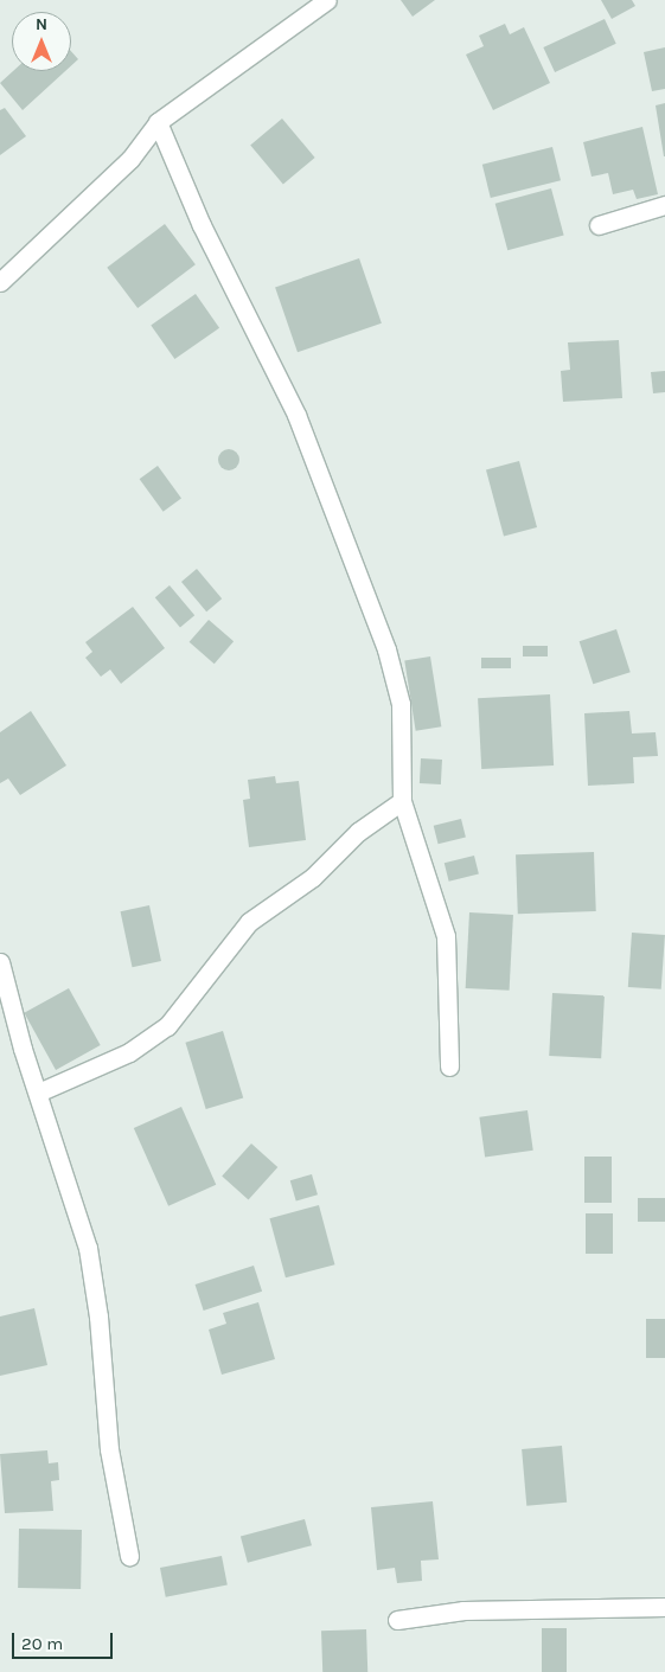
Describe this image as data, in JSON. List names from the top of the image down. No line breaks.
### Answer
{"scale_bar":"20 m","north":"top"}
